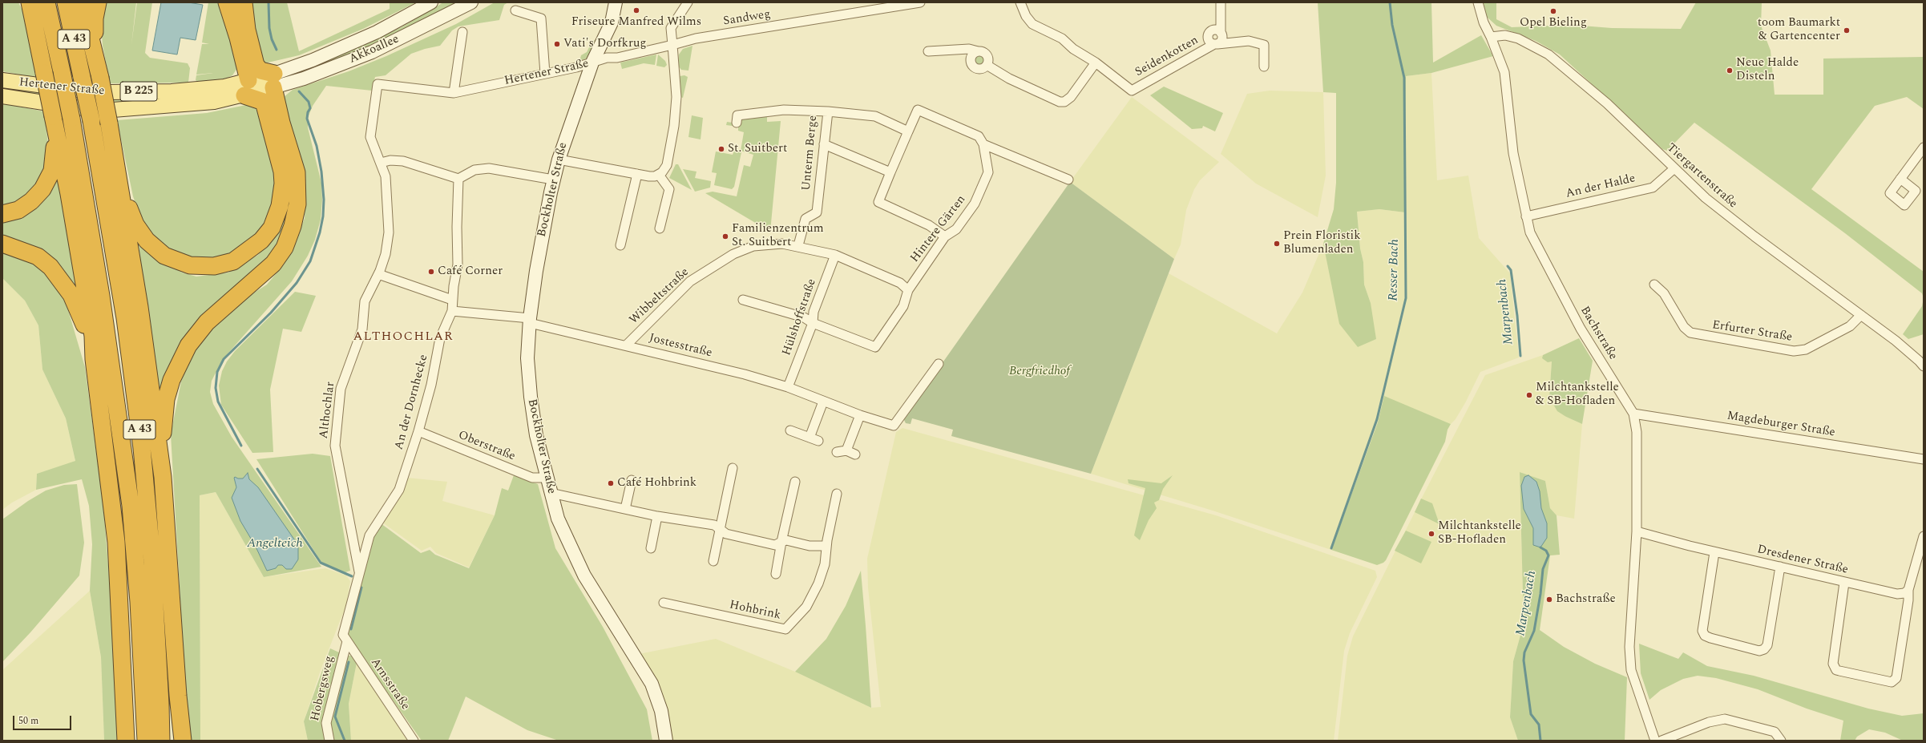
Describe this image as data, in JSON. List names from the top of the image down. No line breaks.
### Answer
{"streets":{"highway":["A 43"],"main road":["Hertener Straße","B 225"],"street":["Sandweg","Akkoallee","Seidenkotten","Unterm Berge","Tiergartenstraße","An der Halde","Bockholter Straße","Hintere Gärten","Wibbeltstraße","Hülshoffstraße","Erfurter Straße","Bachstraße","Jostesstraße","An der Dornhecke","Althochlar","Magdeburger Straße","Oberstraße","Dresdener Straße","Hohbrink","Arnsstraße","Hobergsweg"]},"crossings":[["Sandweg","Hertener Straße"],["Akkoallee","Hertener Straße"],["Hertener Straße","Bockholter Straße"],["Hertener Straße","Althochlar"],["Unterm Berge","Wibbeltstraße"],["Tiergartenstraße","An der Halde"],["Tiergartenstraße","Erfurter Straße"],["Tiergartenstraße","Bachstraße"],["An der Halde","Bachstraße"],["Bockholter Straße","Jostesstraße"],["Bockholter Straße","Oberstraße"],["Hintere Gärten","Wibbeltstraße"],["Wibbeltstraße","Hülshoffstraße"],["Wibbeltstraße","Jostesstraße"],["Hülshoffstraße","Jostesstraße"],["Bachstraße","Magdeburger Straße"],["Bachstraße","Dresdener Straße"],["Jostesstraße","An der Dornhecke"],["An der Dornhecke","Althochlar"],["An der Dornhecke","Oberstraße"],["An der Dornhecke","Arnsstraße"],["An der Dornhecke","Hobergsweg"],["Arnsstraße","Hobergsweg"]],"districts":["ALTHOCHLAR"],"water":["Resser Bach","Marpenbach","Angelteich"],"parks":["Bergfriedhof"],"places":["Friseure Manfred Wilms","Opel Bieling","toom Baumarkt & Gartencenter","Vati's Dorfkrug","Neue Halde Disteln","St. Suitbert","Familienzentrum St. Suitbert","Prein Floristik Blumenladen","Café Corner","Milchtankstelle & SB-Hofladen","Café Hohbrink","Milchtankstelle SB-Hofladen","Bachstraße"],"scale_bar":"50 m"}
